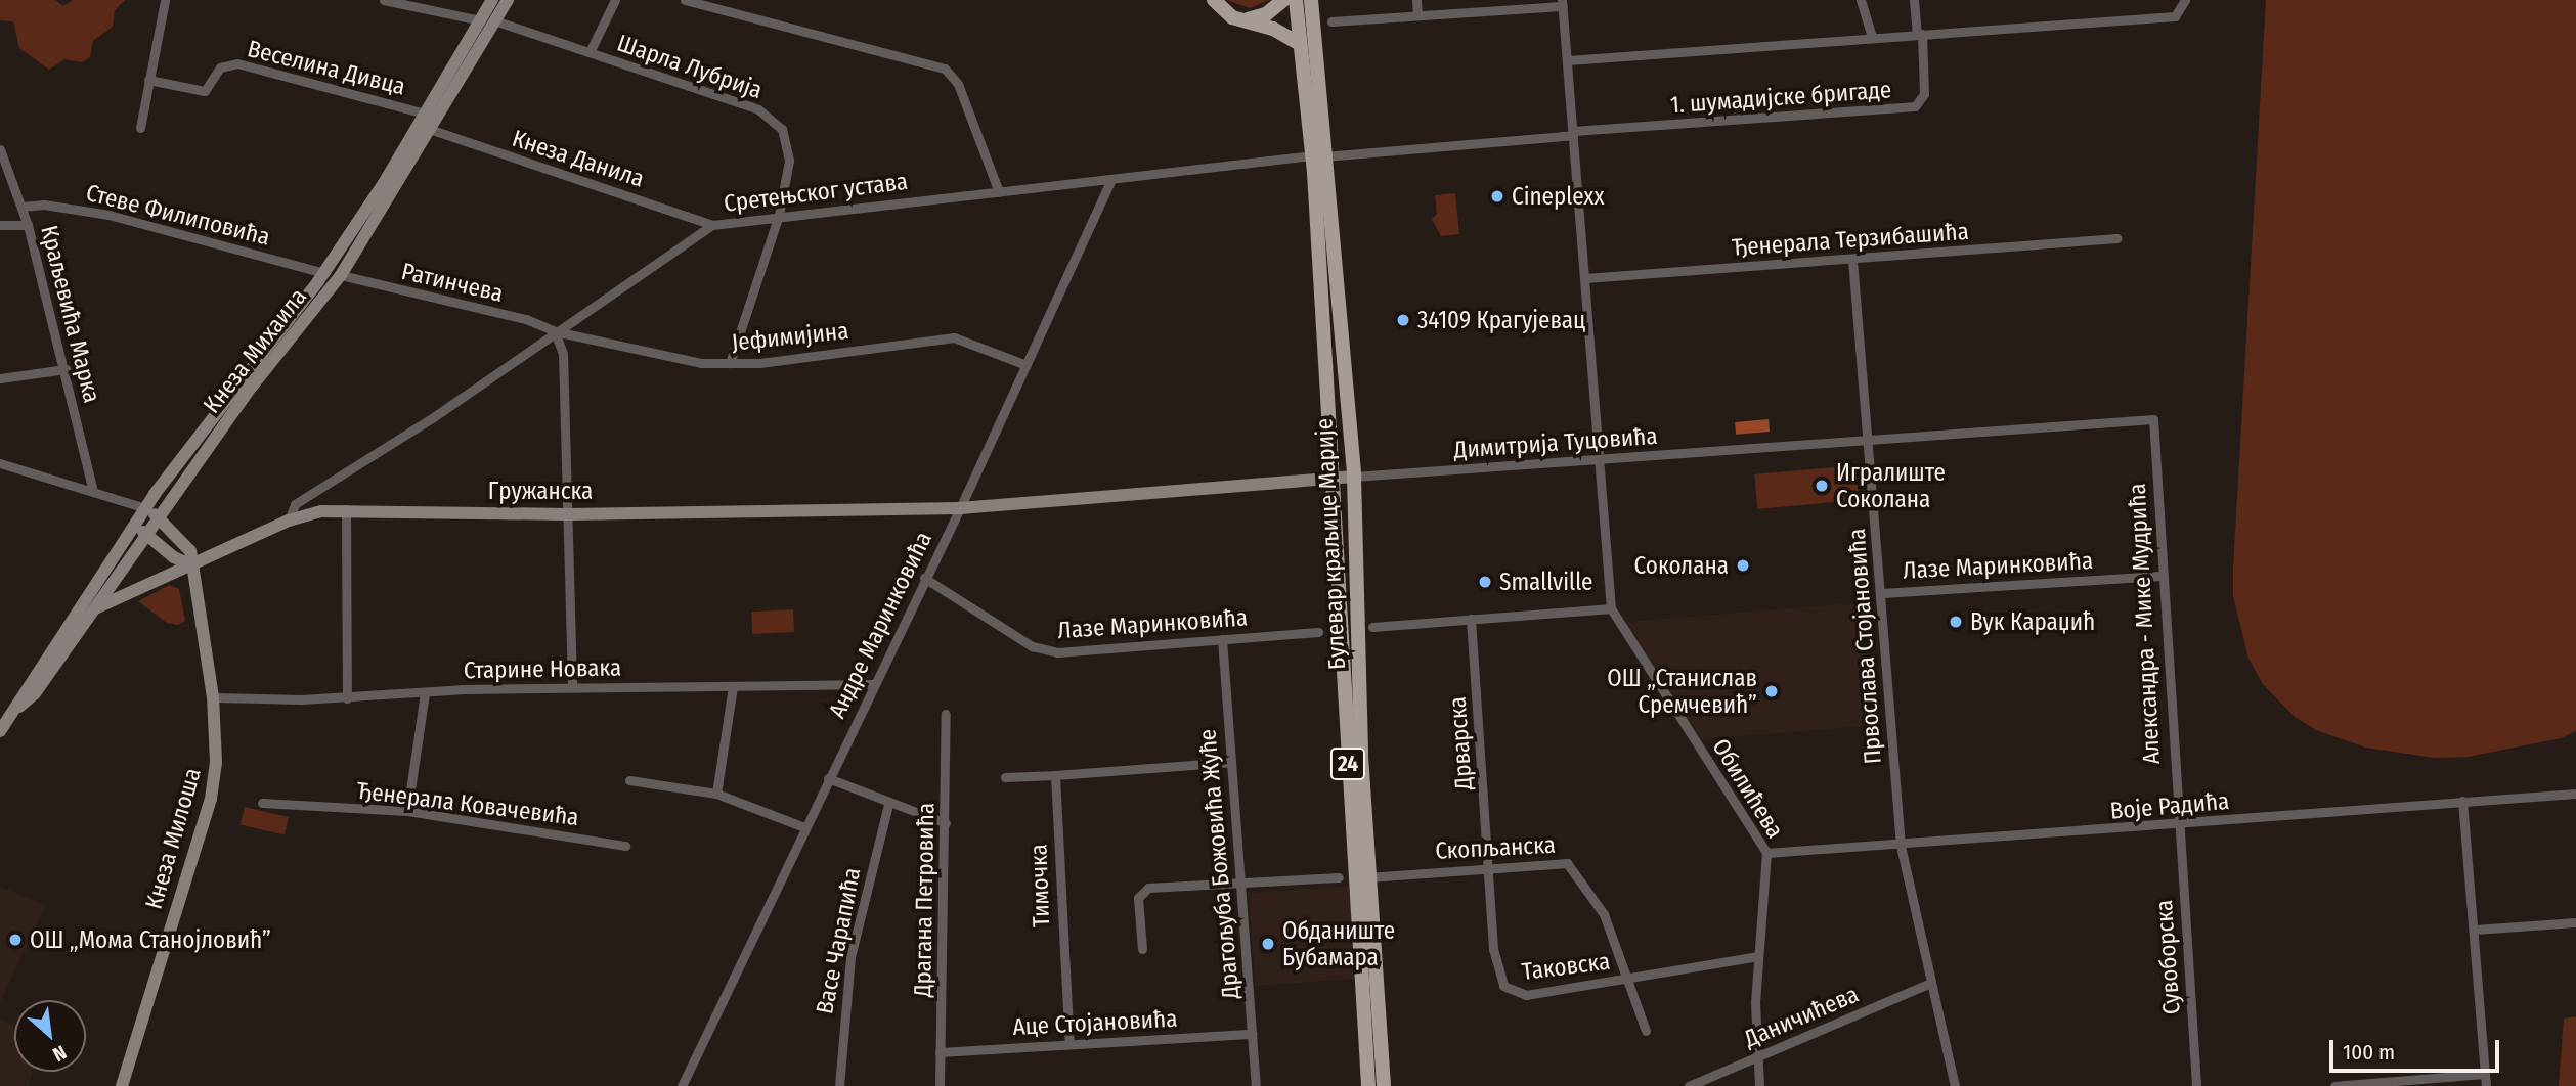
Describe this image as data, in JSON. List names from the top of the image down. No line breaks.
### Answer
{"streets":{"main road":["Булевар краљице Марије","24"],"street":["Шарла Лубрија","Веселина Дивца","1. шумадијске бригаде","Кнеза Данила","Сретењског устава","Стеве Филиповића","Ђенерала Терзибашића","Ратинчева","Краљевића Марка","Јефимијина","Кнеза Михаила","Димитрија Туцовића","Гружанска","Лазе Маринковића","Александра - Мике Мудрића","Андре Маринковића","Првослава Стојановића","Старине Новака","Дрварска","Обилићева","Ђенерала Ковачевића","Воје Радића","Кнеза Милоша","Скопљанска","Драгољуба Божовића Жуће","Тимочка","Драгана Петровића","Васе Чарапића","Сувоборска","Таковска","Даничићева","Аце Стојановића"]},"crossings":[["Шарла Лубрија","Сретењског устава"],["Шарла Лубрија","Јефимијина"],["Шарла Лубрија","Кнеза Михаила"],["Веселина Дивца","Кнеза Михаила"],["1. шумадијске бригаде","Сретењског устава"],["1. шумадијске бригаде","Булевар краљице Марије"],["Кнеза Данила","Сретењског устава"],["Кнеза Данила","Кнеза Михаила"],["Сретењског устава","Ратинчева"],["Сретењског устава","Јефимијина"],["Сретењског устава","Гружанска"],["Сретењског устава","Булевар краљице Марије"],["Сретењског устава","Андре Маринковића"],["Стеве Филиповића","Краљевића Марка"],["Стеве Филиповића","Кнеза Михаила"],["Ђенерала Терзибашића","Првослава Стојановића"],["Ратинчева","Јефимијина"],["Ратинчева","Кнеза Михаила"],["Јефимијина","Андре Маринковића"],["Кнеза Михаила","Гружанска"],["Димитрија Туцовића","Гружанска"],["Димитрија Туцовића","Булевар краљице Марије"],["Димитрија Туцовића","Александра - Мике Мудрића"],["Димитрија Туцовића","Андре Маринковића"],["Димитрија Туцовића","Првослава Стојановића"],["Гружанска","Андре Маринковића"],["Гружанска","Кнеза Милоша"],["Булевар краљице Марије","Скопљанска"],["Лазе Маринковића","Александра - Мике Мудрића"],["Лазе Маринковића","Андре Маринковића"],["Лазе Маринковића","Првослава Стојановића"],["Лазе Маринковића","Драгољуба Божовића Жуће"],["Александра - Мике Мудрића","Воје Радића"],["Александра - Мике Мудрића","Сувоборска"],["Андре Маринковића","Старине Новака"],["Првослава Стојановића","Воје Радића"],["Првослава Стојановића","Даничићева"],["Старине Новака","Кнеза Милоша"],["Дрварска","Скопљанска"],["Дрварска","Таковска"],["Обилићева","Воје Радића"],["Обилићева","Таковска"],["Обилићева","Даничићева"],["Воје Радића","Сувоборска"],["Скопљанска","Таковска"],["Драгољуба Божовића Жуће","Аце Стојановића"],["Тимочка","Аце Стојановића"],["Драгана Петровића","Аце Стојановића"]],"places":["Cineplexx","34109 Крагујевац","Игралиште Соколана","Соколана","Smallville","Вук Караџић","ОШ „Станислав Сремчевић”","ОШ „Мома Станојловић”","Обданиште Бубамара"],"scale_bar":"100 m","north":"bottom right"}
